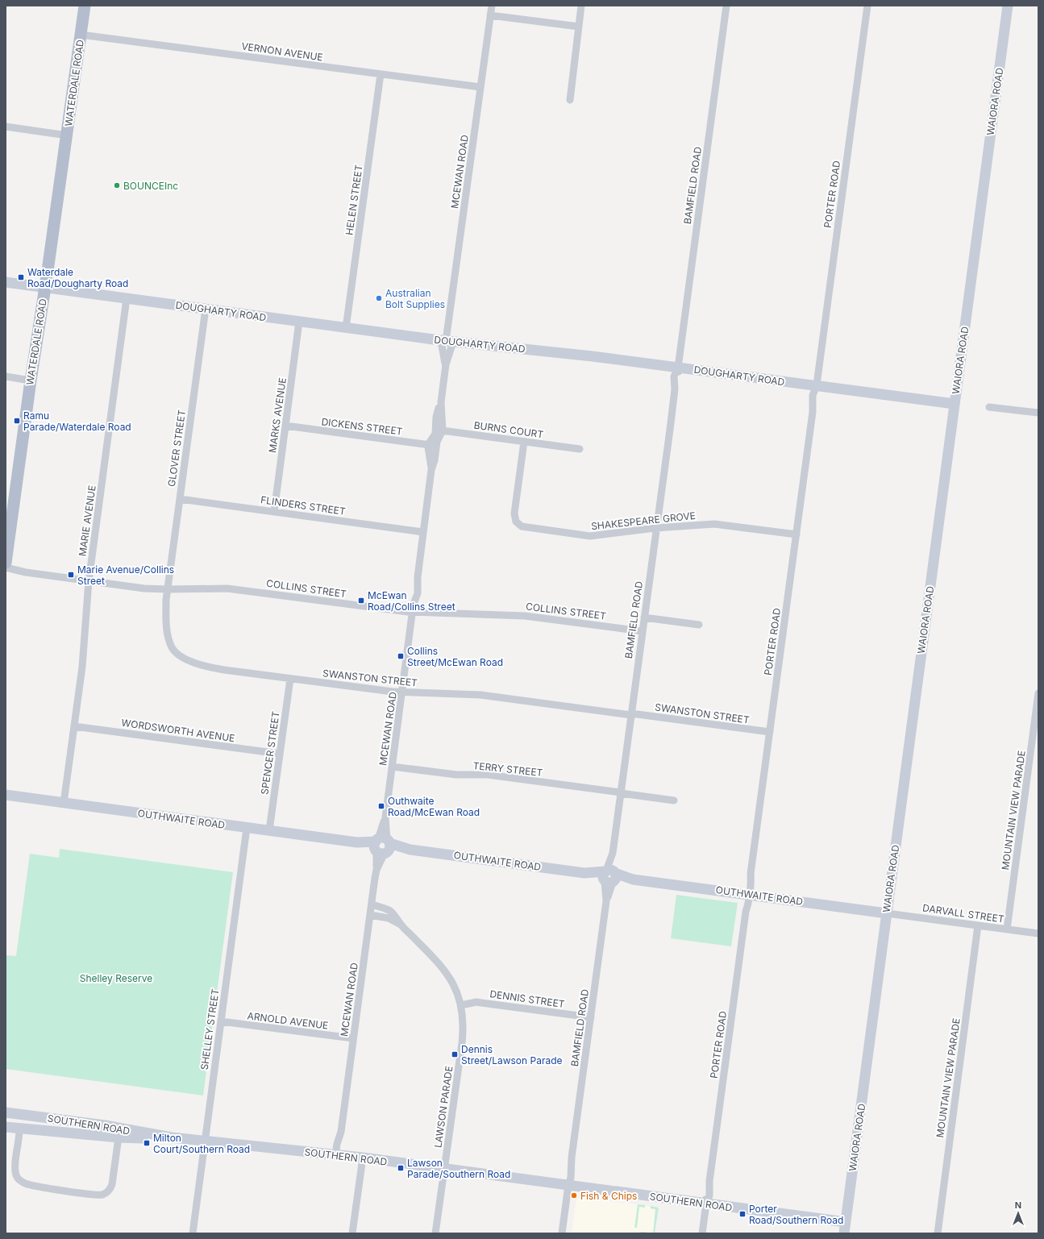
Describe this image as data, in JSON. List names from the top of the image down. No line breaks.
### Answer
{"streets":{"main road":["WATERDALE ROAD","WAIORA ROAD","DOUGHARTY ROAD","OUTHWAITE ROAD","SOUTHERN ROAD"],"street":["VERNON AVENUE","MCEWAN ROAD","BAMFIELD ROAD","PORTER ROAD","HELEN STREET","MARKS AVENUE","DICKENS STREET","BURNS COURT","GLOVER STREET","FLINDERS STREET","MARIE AVENUE","SHAKESPEARE GROVE","COLLINS STREET","SWANSTON STREET","WORDSWORTH AVENUE","SPENCER STREET","TERRY STREET","MOUNTAIN VIEW PARADE","DARVALL STREET","DENNIS STREET","ARNOLD AVENUE","SHELLEY STREET","LAWSON PARADE"]},"crossings":[["VERNON AVENUE","WATERDALE ROAD"],["VERNON AVENUE","MCEWAN ROAD"],["VERNON AVENUE","HELEN STREET"],["WATERDALE ROAD","DOUGHARTY ROAD"],["WAIORA ROAD","DOUGHARTY ROAD"],["WAIORA ROAD","OUTHWAITE ROAD"],["WAIORA ROAD","DARVALL STREET"],["WAIORA ROAD","SOUTHERN ROAD"],["MCEWAN ROAD","DOUGHARTY ROAD"],["MCEWAN ROAD","DICKENS STREET"],["MCEWAN ROAD","BURNS COURT"],["MCEWAN ROAD","FLINDERS STREET"],["MCEWAN ROAD","COLLINS STREET"],["MCEWAN ROAD","SWANSTON STREET"],["MCEWAN ROAD","TERRY STREET"],["MCEWAN ROAD","OUTHWAITE ROAD"],["MCEWAN ROAD","ARNOLD AVENUE"],["MCEWAN ROAD","LAWSON PARADE"],["MCEWAN ROAD","SOUTHERN ROAD"],["BAMFIELD ROAD","DOUGHARTY ROAD"],["BAMFIELD ROAD","SHAKESPEARE GROVE"],["BAMFIELD ROAD","COLLINS STREET"],["BAMFIELD ROAD","SWANSTON STREET"],["BAMFIELD ROAD","TERRY STREET"],["BAMFIELD ROAD","OUTHWAITE ROAD"],["BAMFIELD ROAD","DENNIS STREET"],["BAMFIELD ROAD","SOUTHERN ROAD"],["PORTER ROAD","DOUGHARTY ROAD"],["PORTER ROAD","SHAKESPEARE GROVE"],["PORTER ROAD","SWANSTON STREET"],["PORTER ROAD","OUTHWAITE ROAD"],["PORTER ROAD","SOUTHERN ROAD"],["HELEN STREET","DOUGHARTY ROAD"],["DOUGHARTY ROAD","MARKS AVENUE"],["DOUGHARTY ROAD","GLOVER STREET"],["DOUGHARTY ROAD","MARIE AVENUE"],["MARKS AVENUE","DICKENS STREET"],["MARKS AVENUE","FLINDERS STREET"],["BURNS COURT","SHAKESPEARE GROVE"],["GLOVER STREET","FLINDERS STREET"],["GLOVER STREET","COLLINS STREET"],["GLOVER STREET","SWANSTON STREET"],["MARIE AVENUE","COLLINS STREET"],["MARIE AVENUE","WORDSWORTH AVENUE"],["MARIE AVENUE","OUTHWAITE ROAD"],["COLLINS STREET","SWANSTON STREET"],["SWANSTON STREET","SPENCER STREET"],["WORDSWORTH AVENUE","SPENCER STREET"],["SPENCER STREET","OUTHWAITE ROAD"],["MOUNTAIN VIEW PARADE","DARVALL STREET"],["OUTHWAITE ROAD","DARVALL STREET"],["OUTHWAITE ROAD","SHELLEY STREET"],["DENNIS STREET","LAWSON PARADE"],["ARNOLD AVENUE","SHELLEY STREET"],["SHELLEY STREET","SOUTHERN ROAD"],["LAWSON PARADE","SOUTHERN ROAD"]],"parks":["Shelley Reserve"],"places":{"other":["BOUNCEInc","Australian Bolt Supplies","Fish & Chips"],"transit":["Waterdale Road/Dougharty Road","Ramu Parade/Waterdale Road","Marie Avenue/Collins Street","McEwan Road/Collins Street","Collins Street/McEwan Road","Outhwaite Road/McEwan Road","Dennis Street/Lawson Parade","Milton Court/Southern Road","Lawson Parade/Southern Road","Porter Road/Southern Road"]},"north":"top"}
